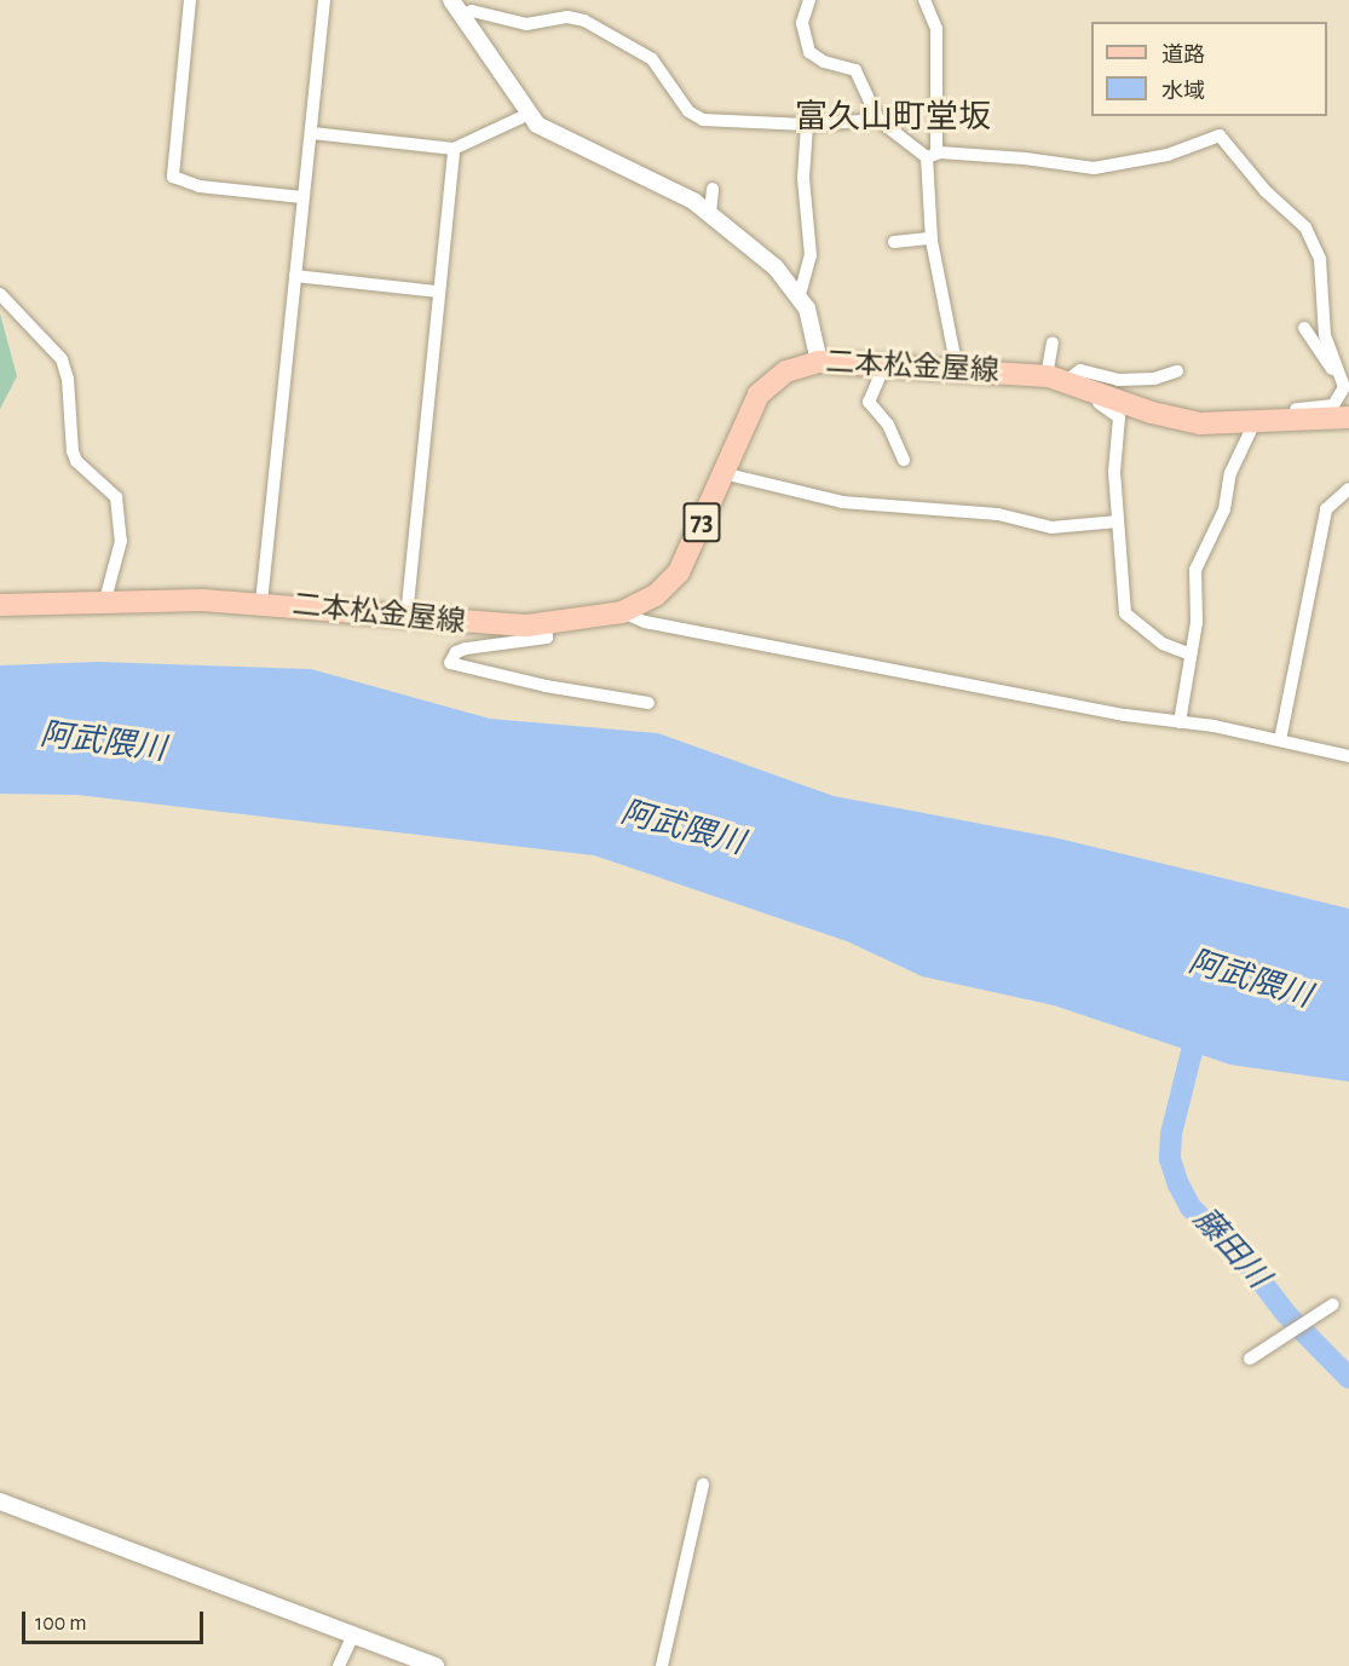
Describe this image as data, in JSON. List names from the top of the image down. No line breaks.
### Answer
{"streets":{"main road":["二本松金屋線","73"]},"districts":["富久山町堂坂"],"water":["阿武隈川","藤田川"],"legend":["道路","水域"],"scale_bar":"100 m"}
